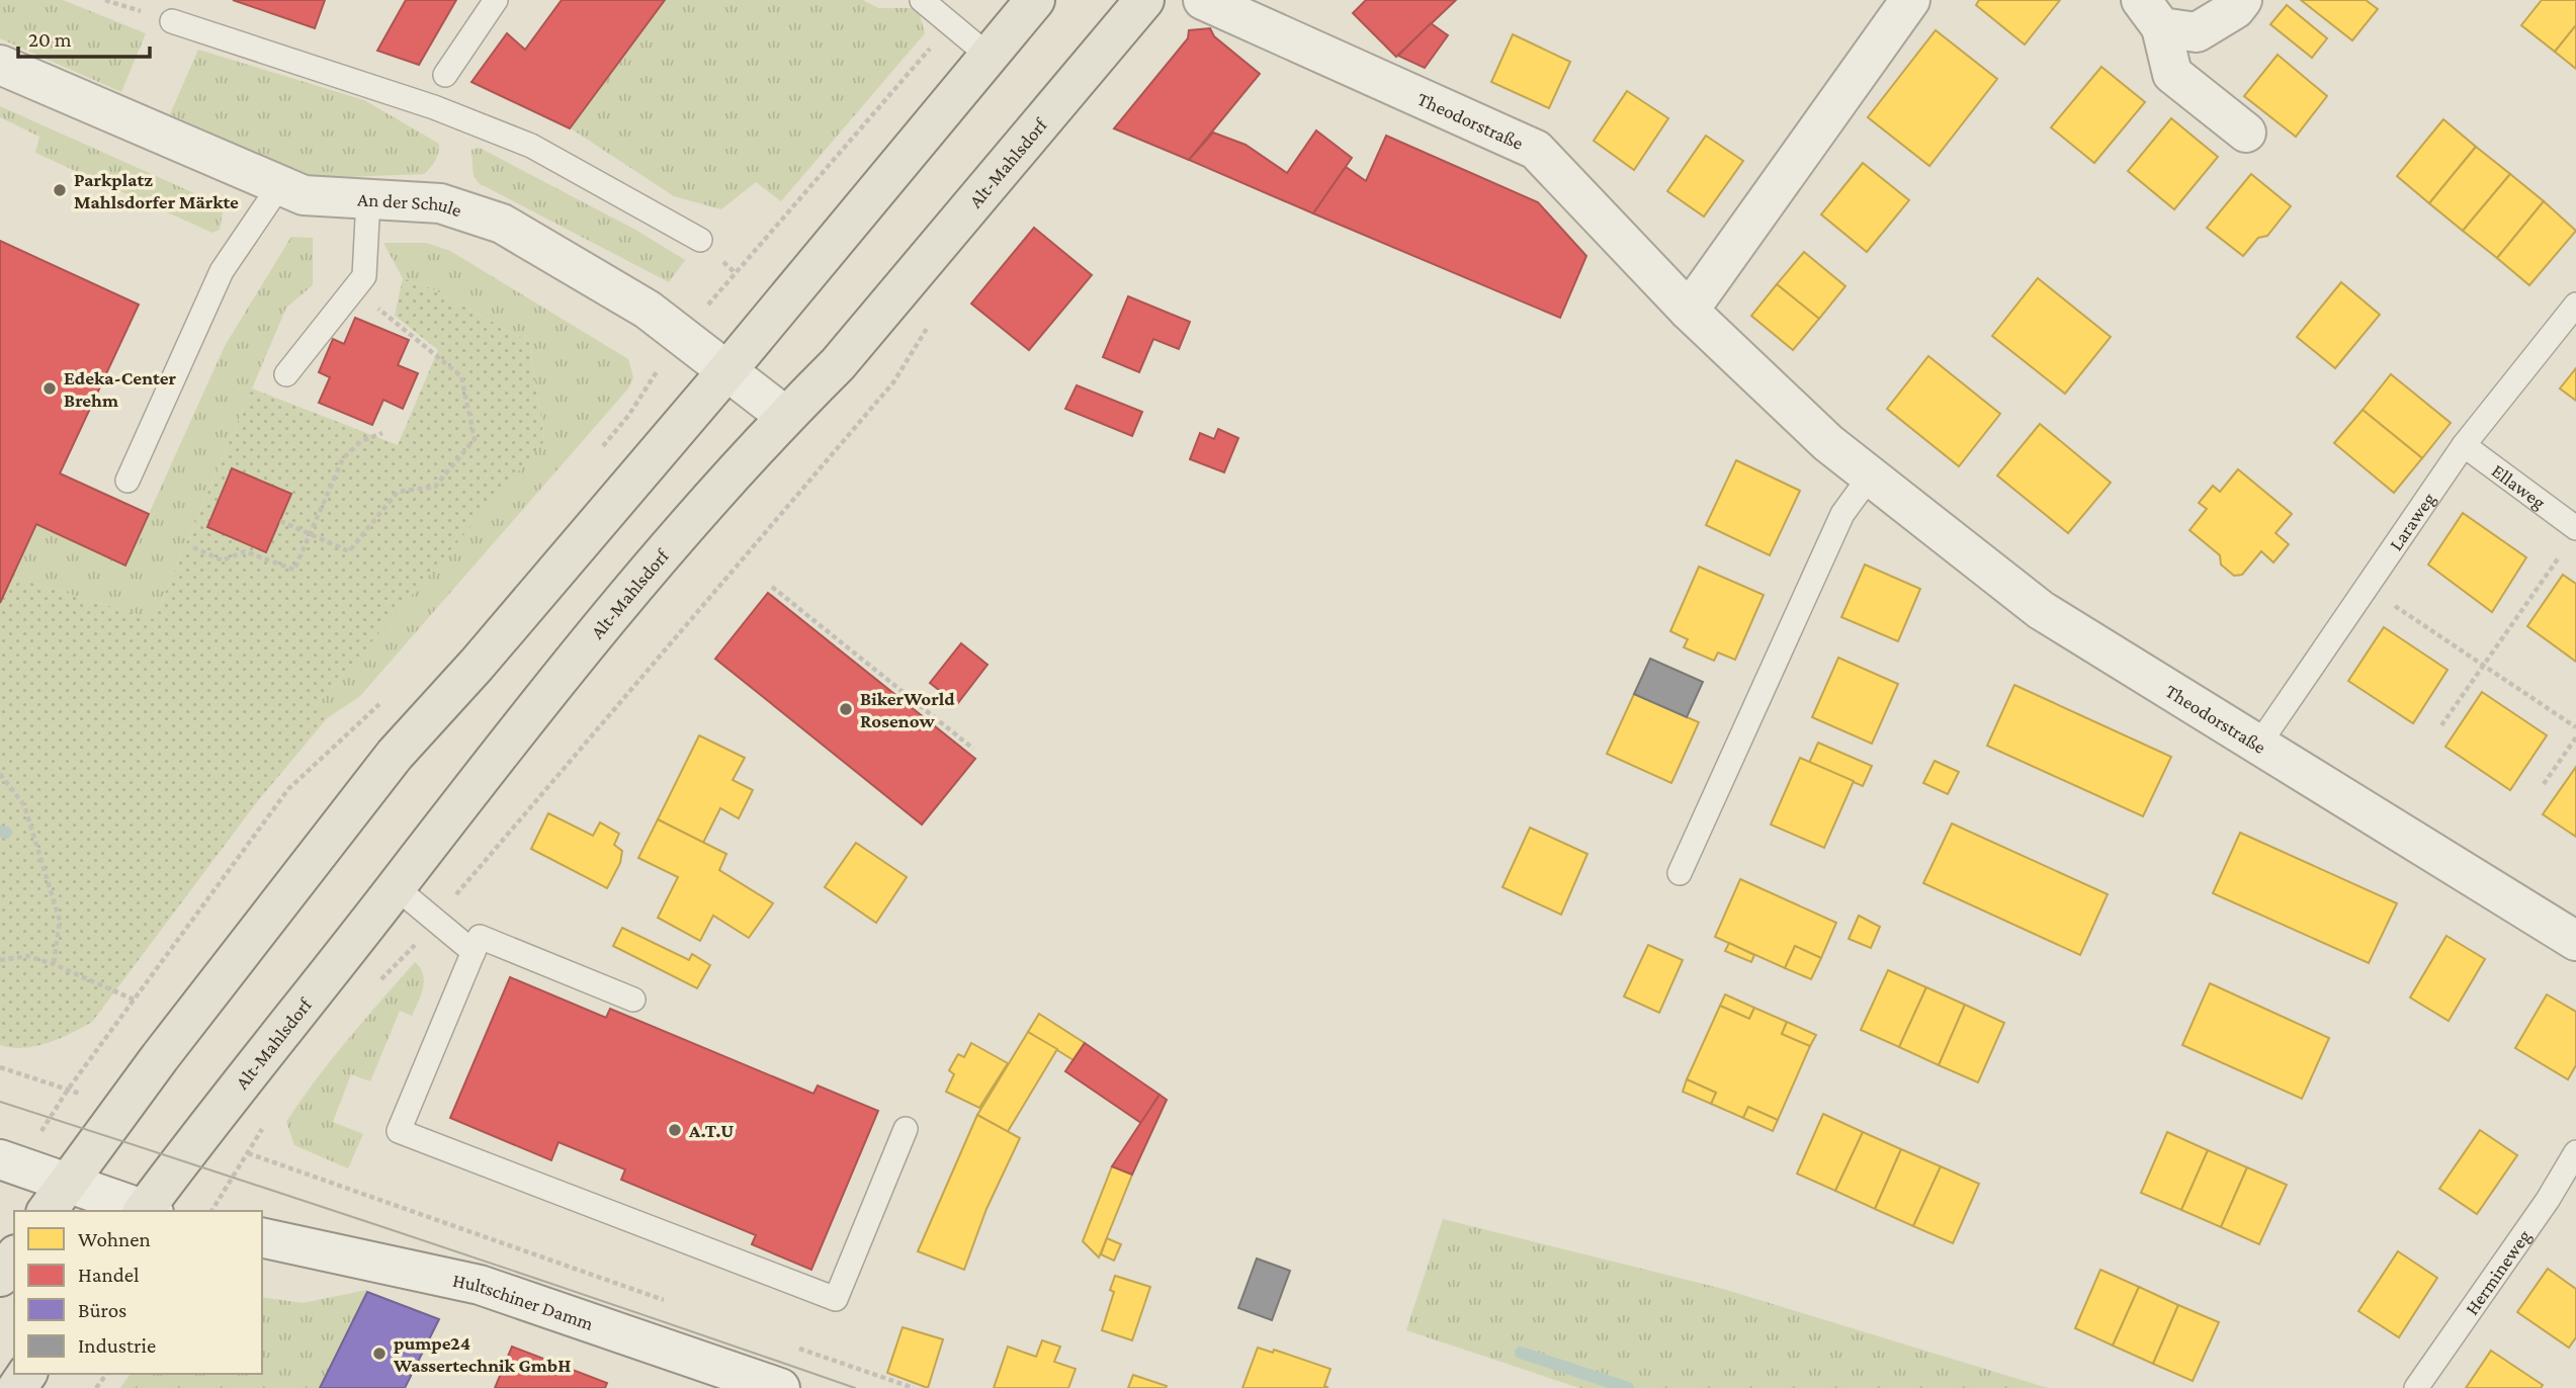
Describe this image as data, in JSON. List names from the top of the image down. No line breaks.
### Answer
{"streets":{"main road":["Alt-Mahlsdorf"],"street":["Theodorstraße","An der Schule","Hultschiner Damm"],"lane":["Ellaweg","Laraweg","Hermineweg"]},"crossings":[["Theodorstraße","Laraweg"],["Alt-Mahlsdorf","An der Schule"],["Ellaweg","Laraweg"]],"places":["Parkplatz Mahlsdorfer Märkte","Edeka-Center Brehm","BikerWorld Rosenow","A.T.U","pumpe24 Wassertechnik GmbH"],"legend":["Wohnen","Handel","Büros","Industrie"],"scale_bar":"20 m"}
